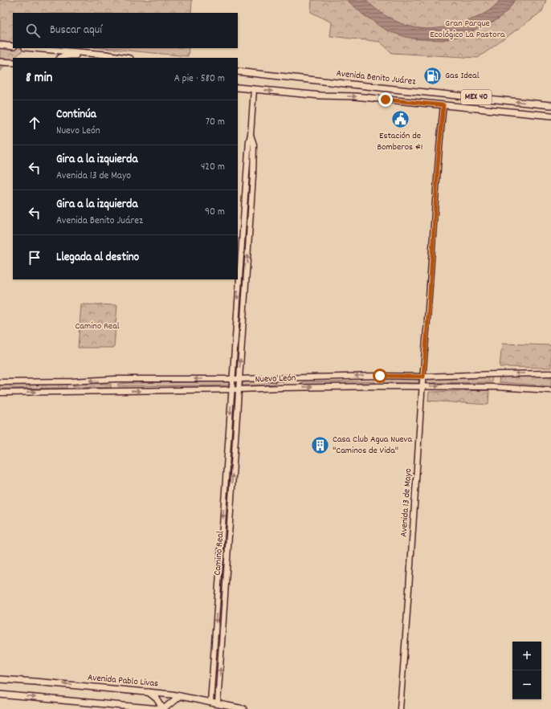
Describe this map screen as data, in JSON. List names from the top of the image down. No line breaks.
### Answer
{"streets":{"main road":["Avenida Benito Juárez","MEX 40","Avenida Pablo Livas"],"street":["Nuevo León","Avenida 13 de Mayo","Camino Real"]},"crossings":[["MEX 40","Avenida 13 de Mayo"],["MEX 40","Camino Real"],["Nuevo León","Avenida 13 de Mayo"],["Nuevo León","Camino Real"],["Camino Real","Avenida Pablo Livas"]],"parks":["Gran Parque Ecológico La Pastora","Camino Real"],"places":{"fuel station":["Gas Ideal"],"public building":["Estación de Bomberos #1"],"building":["Casa Club Agua Nueva \"Caminos de Vida\""]},"page":{"search":"Buscar aquí","heading":["8 min","A pie · 580 m"],"list":[["Continúa","Nuevo León","70 m"],["Gira a la izquierda","Avenida 13 de Mayo","420 m"],["Gira a la izquierda","Avenida Benito Juárez","90 m"],"Llegada al destino"],"map_buttons":["+","−"]}}
